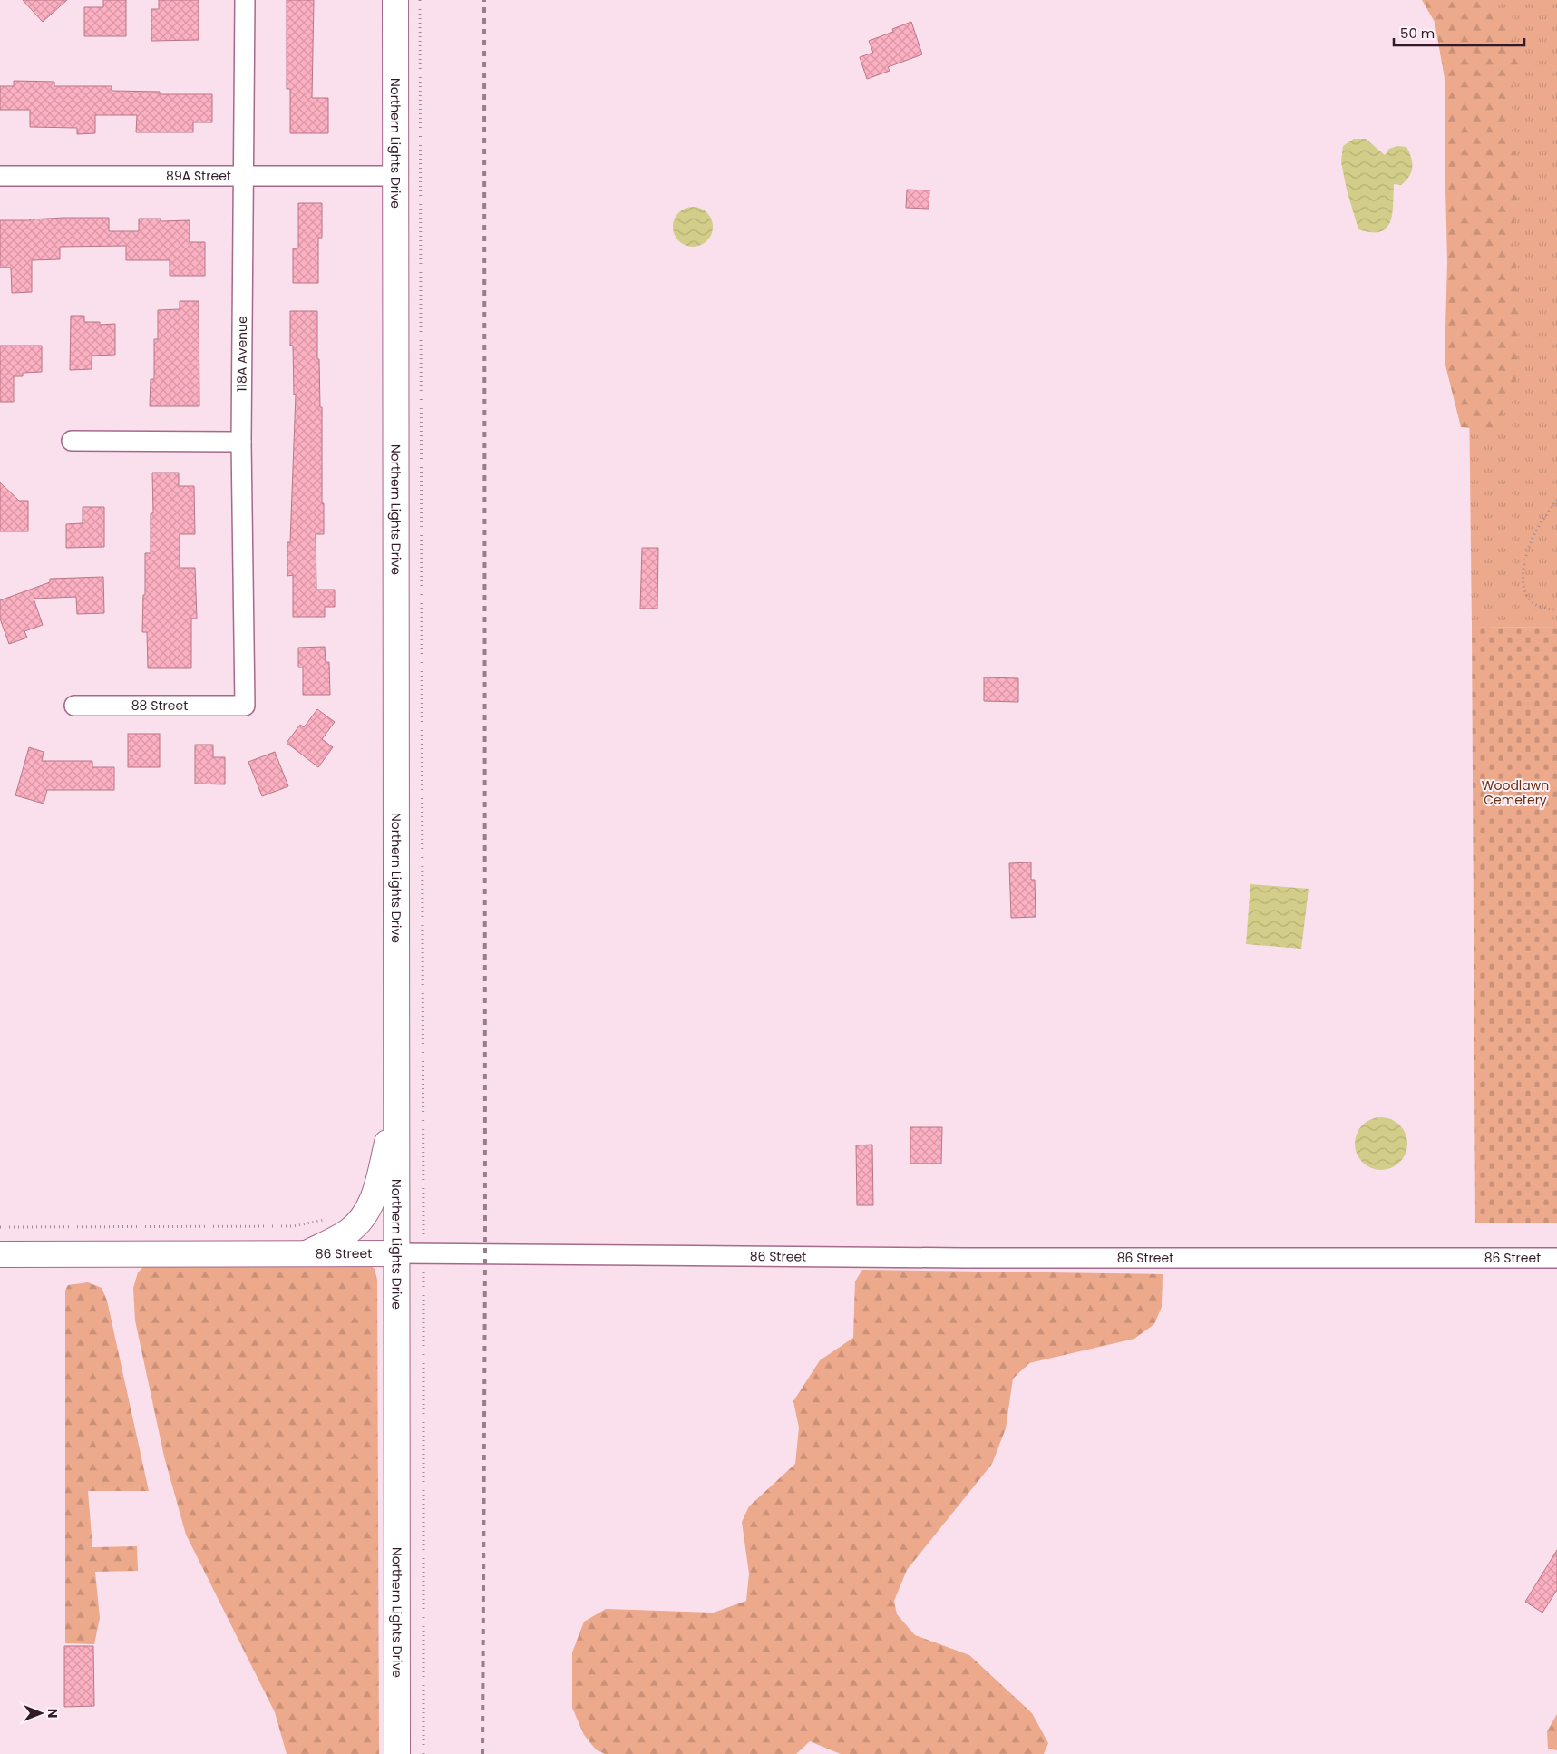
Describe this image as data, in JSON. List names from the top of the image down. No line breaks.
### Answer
{"streets":{"main road":["Northern Lights Drive","86 Street"],"street":["89A Street","118A Avenue","88 Street"]},"crossings":[["Northern Lights Drive","89A Street"],["Northern Lights Drive","86 Street"],["89A Street","118A Avenue"],["118A Avenue","88 Street"]],"parks":["Woodlawn Cemetery"],"scale_bar":"50 m","north":"right"}
